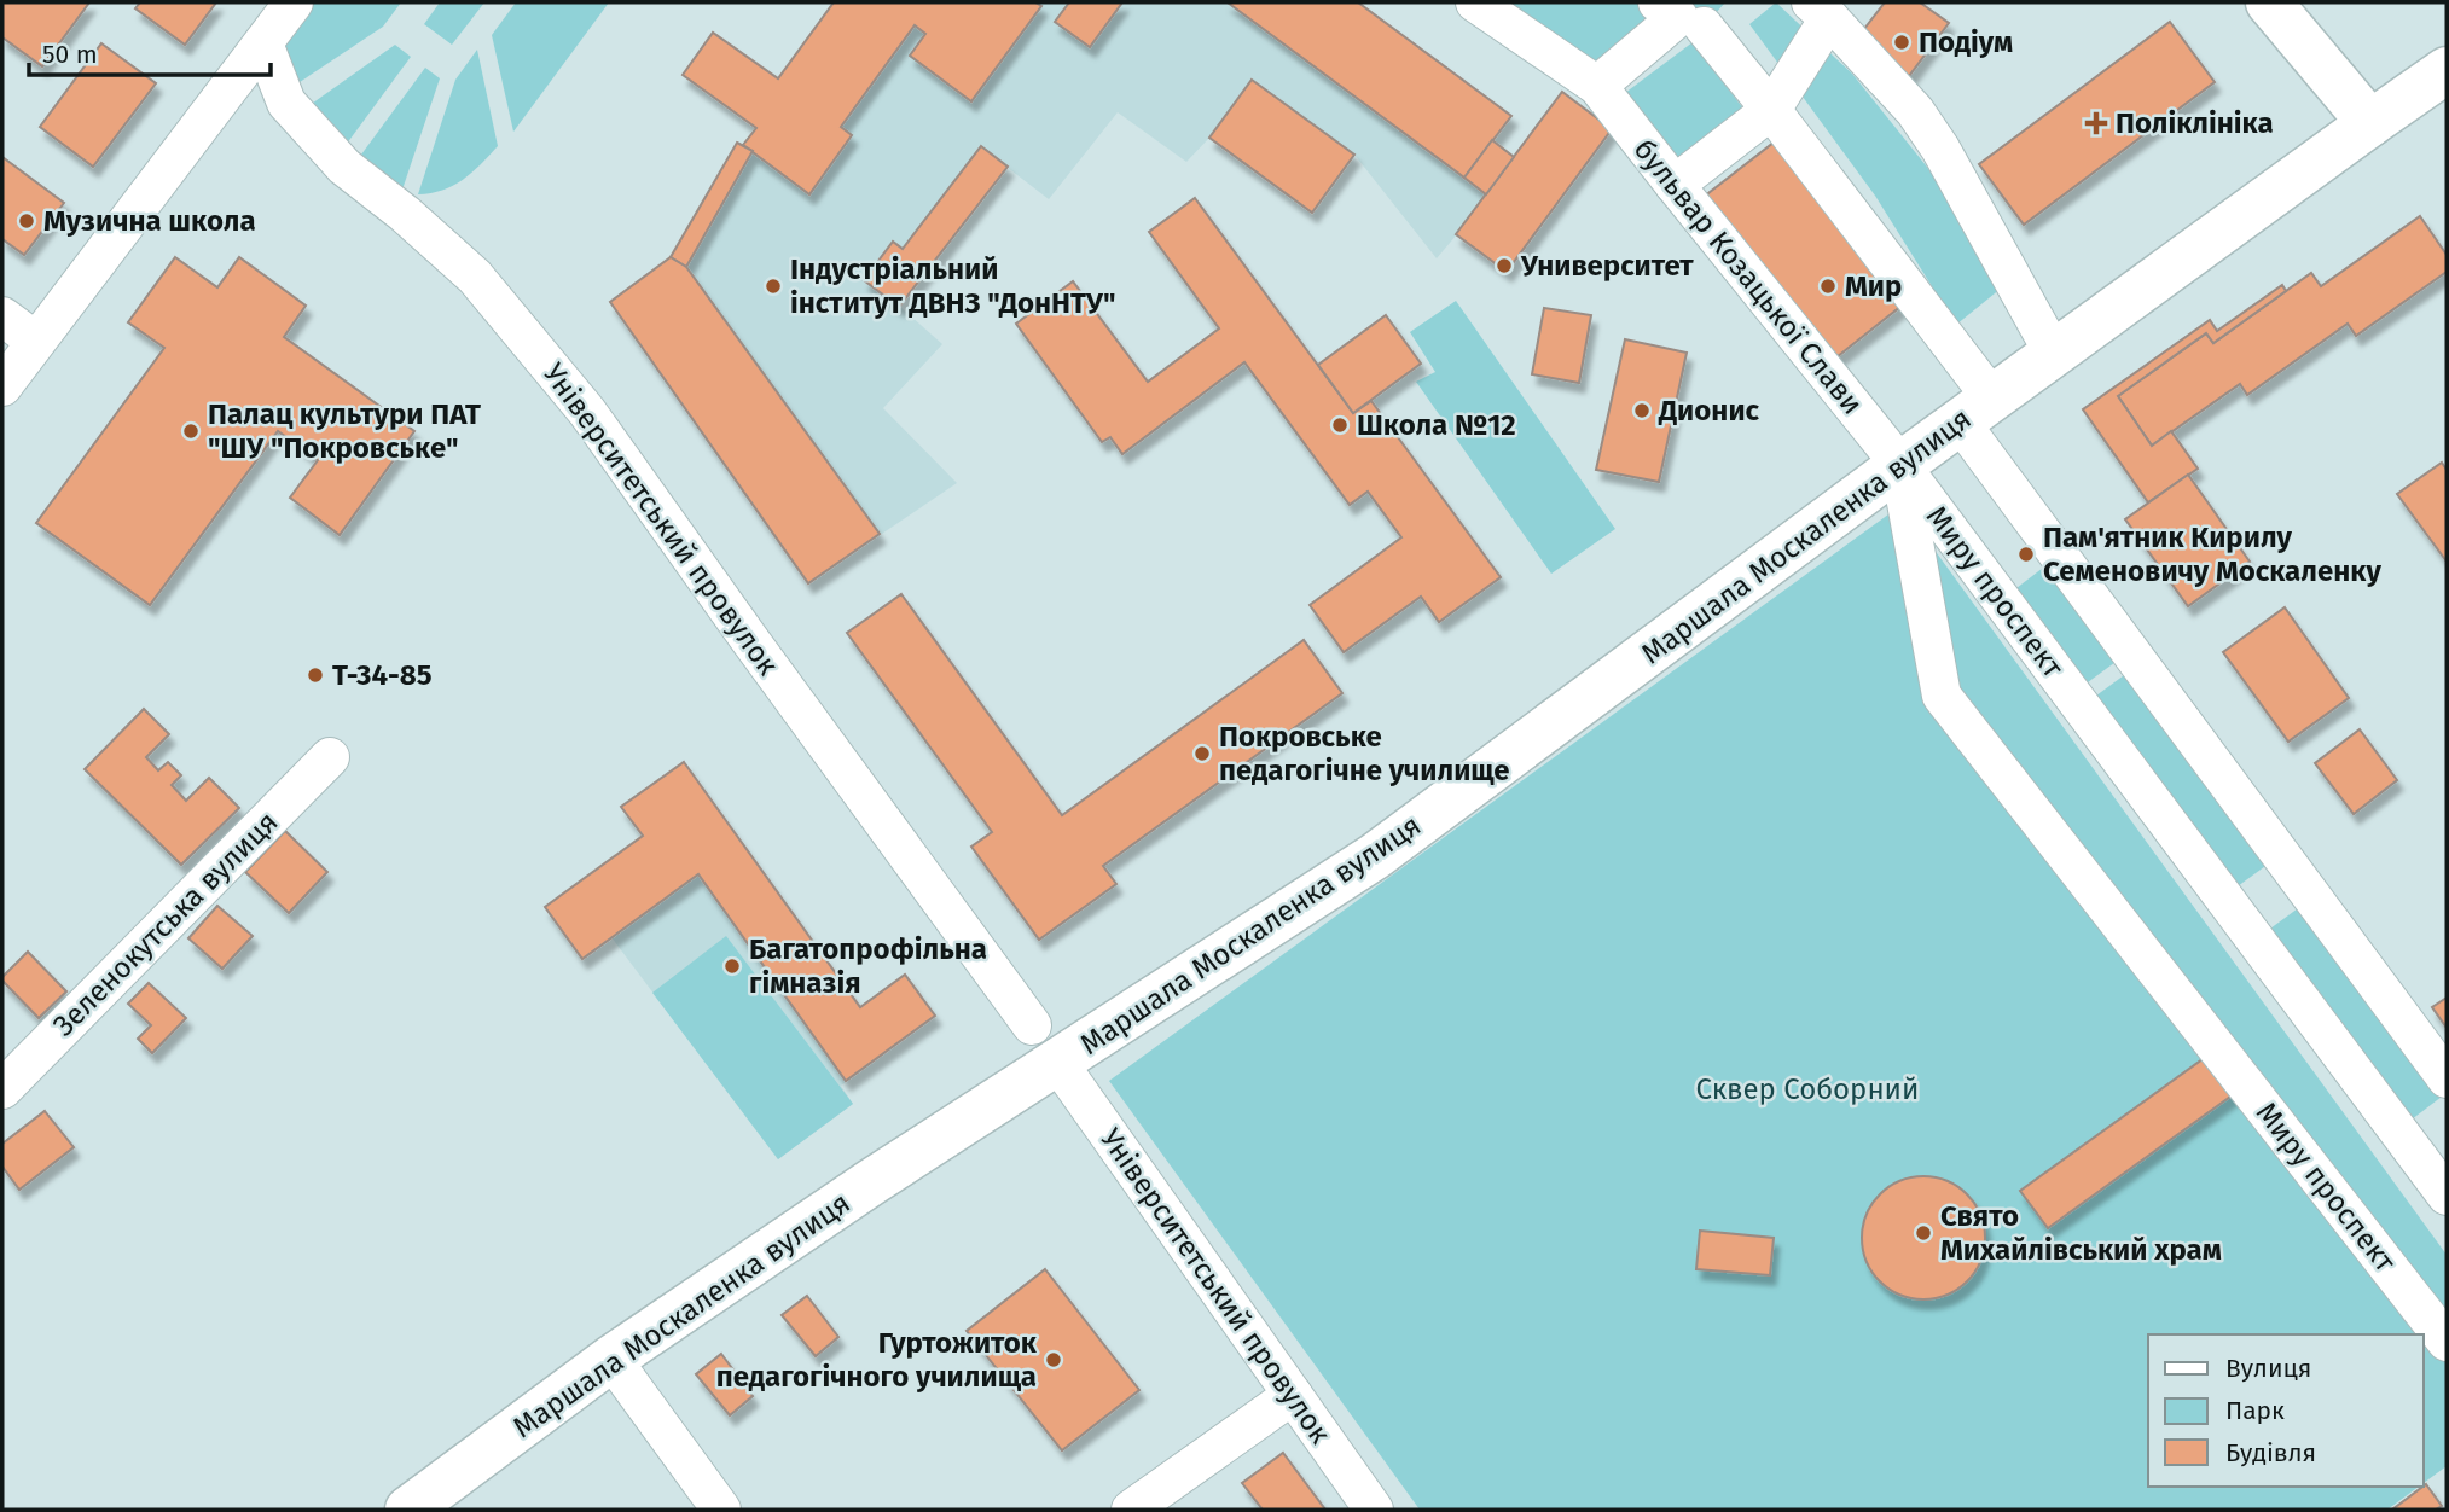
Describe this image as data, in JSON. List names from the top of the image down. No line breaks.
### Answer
{"streets":{"street":["бульвар Козацької Слави","Університетський провулок","Маршала Москаленка вулиця","Миру проспект","Зеленокутська вулиця"]},"crossings":[["бульвар Козацької Слави","Маршала Москаленка вулиця"],["бульвар Козацької Слави","Миру проспект"],["Університетський провулок","Маршала Москаленка вулиця"],["Маршала Москаленка вулиця","Миру проспект"]],"parks":["Сквер Соборний"],"places":{"other":["Подіум","Музична школа","Университет","Індустріальний інститут ДВНЗ \"ДонНТУ\"","Мир","Дионис","Школа №12","Палац культури ПАТ \"ШУ \"Покровське\"","Пам'ятник Кирилу Семеновичу Москаленку","Т-34-85","Покровське педагогічне училище","Багатопрофільна гімназія","Свято Михайлівський храм","Гуртожиток педагогічного училища"],"health":["Поліклініка"]},"legend":["Вулиця","Парк","Будівля"],"scale_bar":"50 m"}
